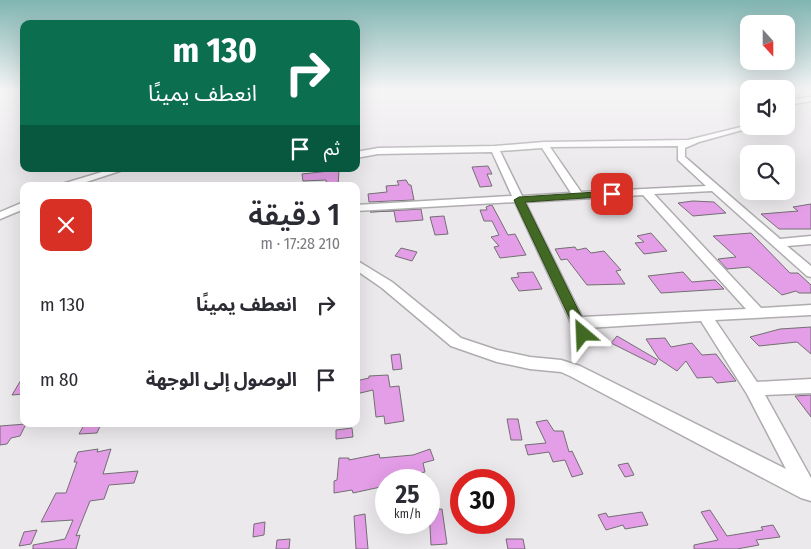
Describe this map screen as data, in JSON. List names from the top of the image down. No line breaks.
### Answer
{"north":"bottom","page":{"turn":["130 m","انعطف يمينًا"],"then":"ثم","heading":["1 دقيقة","210 m · 17:28"],"list":[{"name":"انعطف يمينًا","value":"130 m"},{"name":"الوصول إلى الوجهة","value":"80 m"}],"speed":"25 km/h","limit":"30"}}
